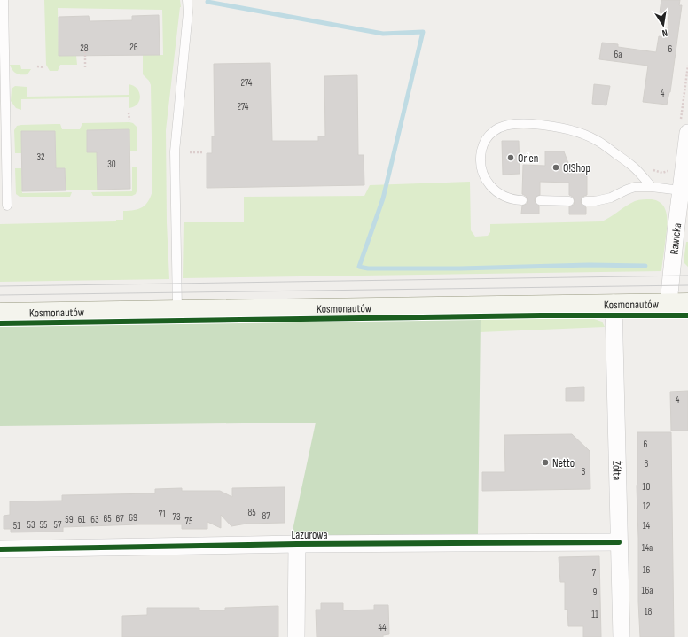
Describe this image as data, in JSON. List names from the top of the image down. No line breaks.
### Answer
{"streets":{"main road":["Kosmonautów"],"street":["Rawicka","Żółta","Lazurowa"]},"crossings":[["Rawicka","Kosmonautów"],["Kosmonautów","Żółta"],["Żółta","Lazurowa"]],"places":["Orlen","O!Shop","Netto"],"house_numbers":["26","28","6","6a","274","4","274","32","30","4","6","8","3","10","12","85","71","87","73","69","65","67","59","61","63","75","53","55","57","51","14","14a","16","7","16a","9","18","11","44"],"north":"bottom"}
